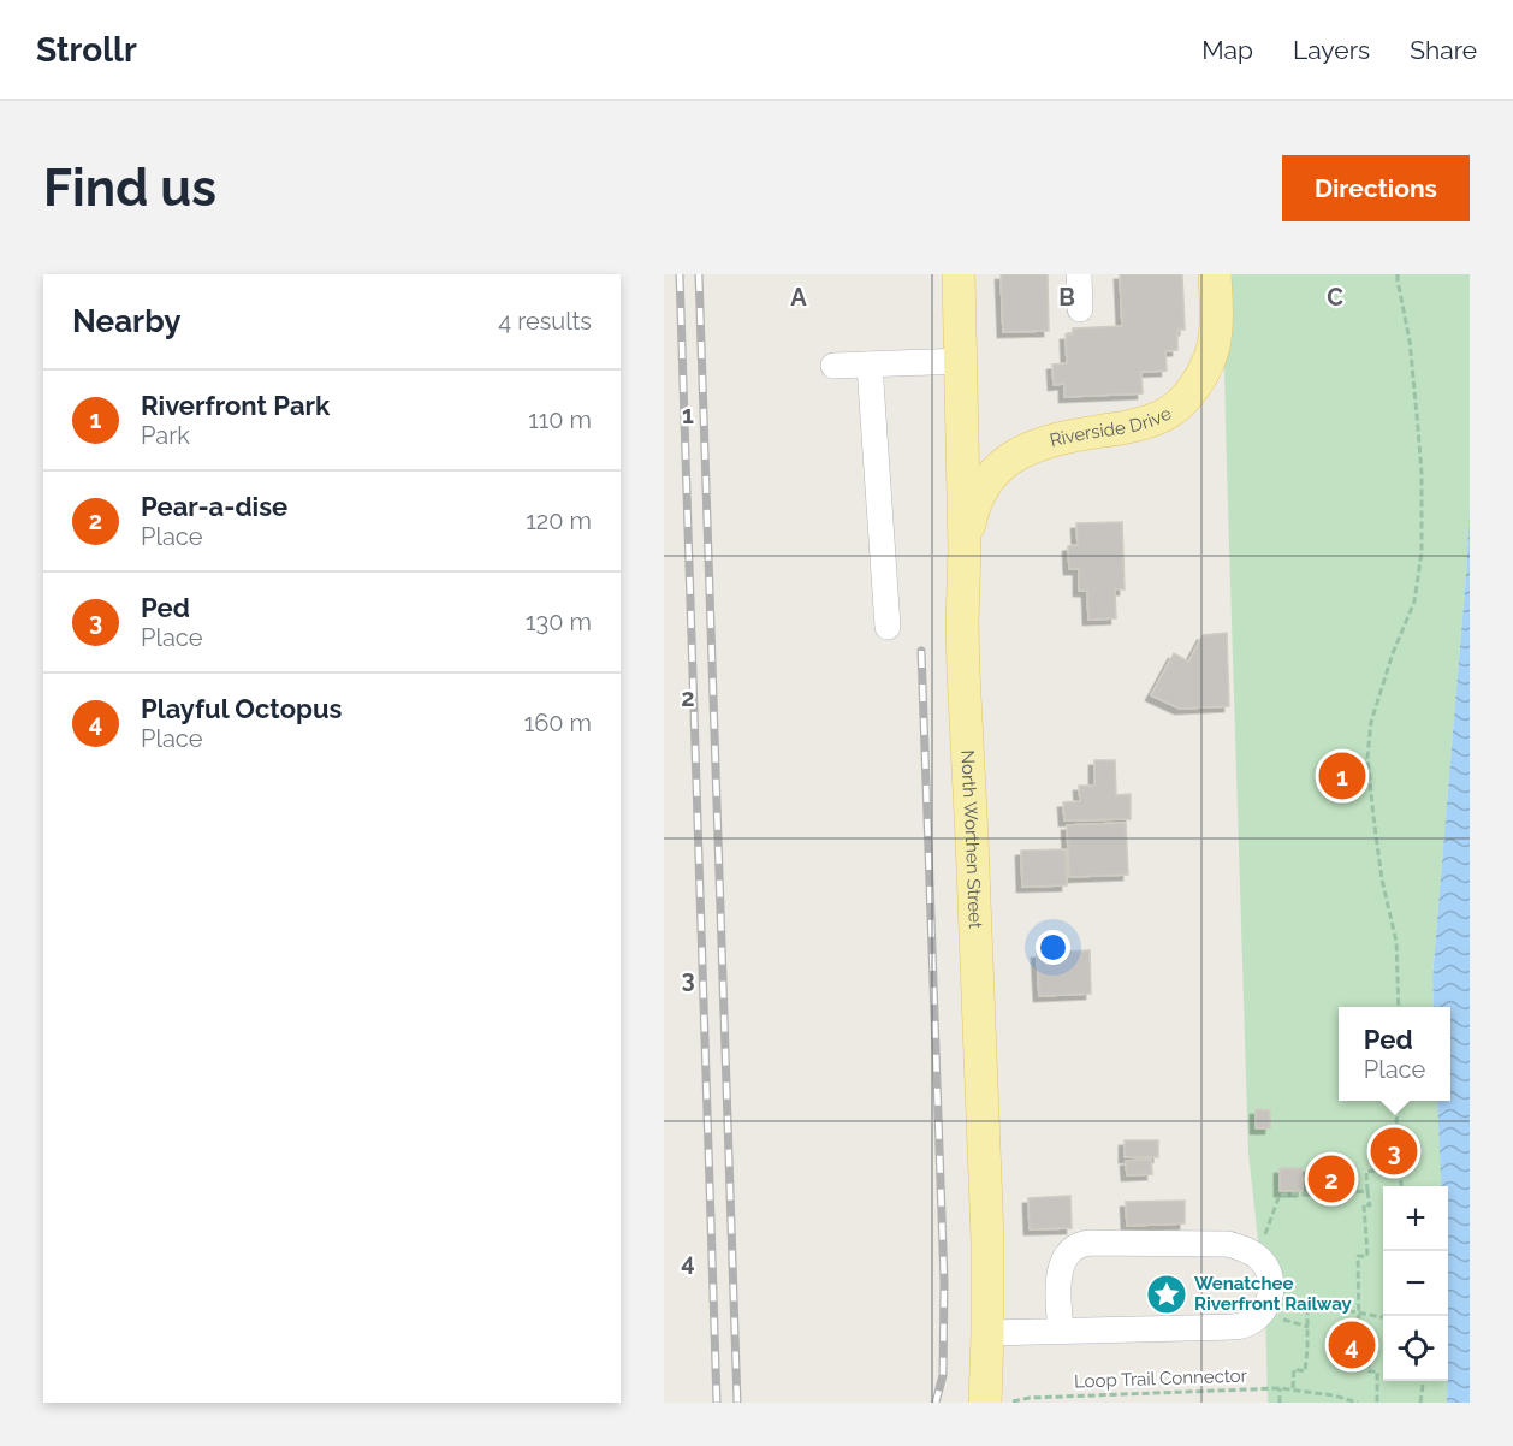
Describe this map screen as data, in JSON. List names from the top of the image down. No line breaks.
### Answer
{"streets":{"main road":["Riverside Drive","North Worthen Street"],"path":["Loop Trail Connector"]},"crossings":[["Riverside Drive","North Worthen Street"]],"places":{"place":["Wenatchee Riverfront Railway"]},"page":{"header":"Strollr","nav":["Map","Layers","Share"],"buttons":"Directions","title":"Find us","heading":["Nearby","4 results"],"list":[{"mark":"1","name":"Riverfront Park","note":"Park","value":"110 m"},{"mark":"2","name":"Pear-a-dise","note":"Place","value":"120 m"},{"mark":"3","name":"Ped","note":"Place","value":"130 m"},{"mark":"4","name":"Playful Octopus","note":"Place","value":"160 m"}],"pins":["1","3","2","4"],"popup":["Ped","Place"],"map_buttons":["+","−"]},"grid":{"columns":["A","B","C"],"rows":["1","2","3","4"]}}
